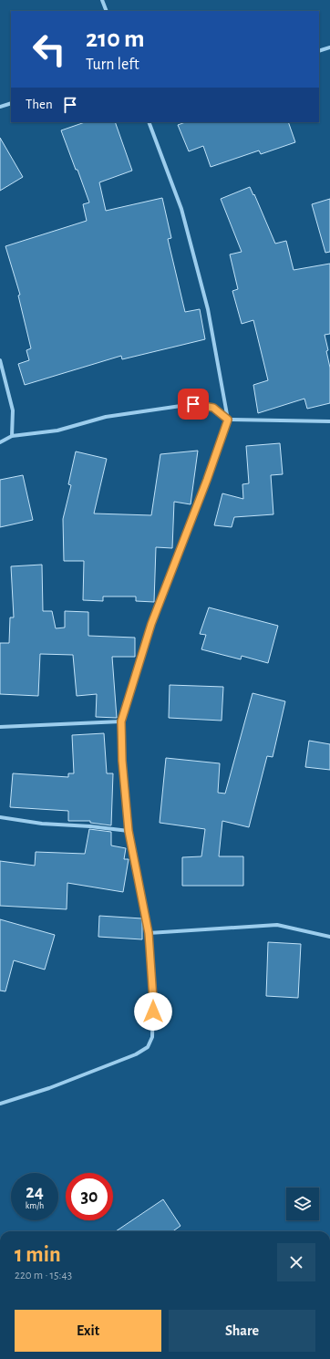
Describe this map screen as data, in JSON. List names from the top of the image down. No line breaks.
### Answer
{"page":{"turn":["210 m","Turn left"],"then":"Then","speed":"24 km/h","limit":"30","heading":["1 min","220 m · 15:43"],"buttons":["Exit","Share"]}}
